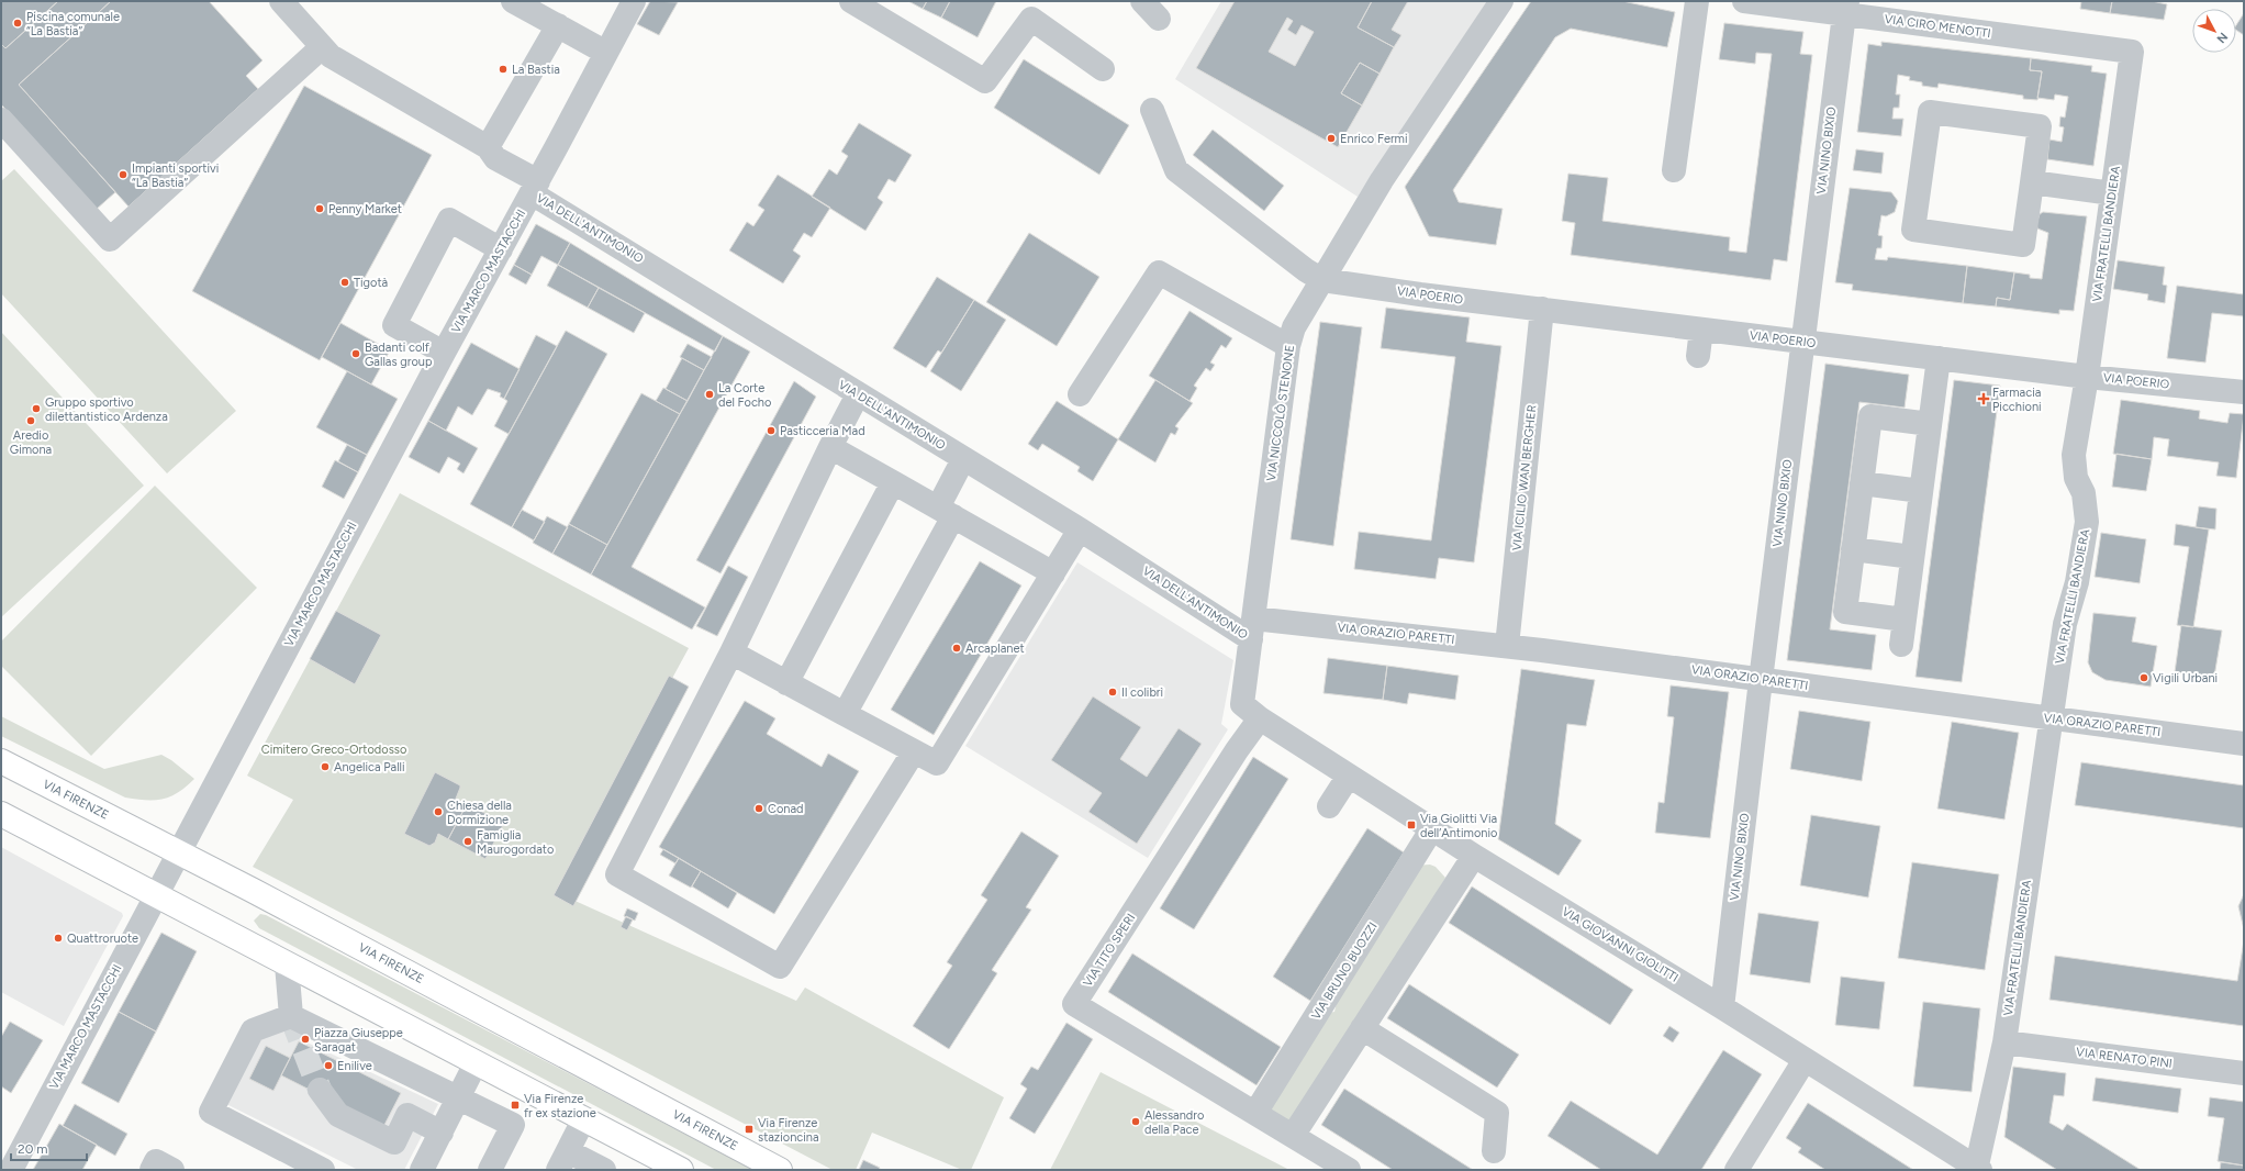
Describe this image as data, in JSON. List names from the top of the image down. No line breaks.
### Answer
{"streets":{"main road":["VIA FIRENZE"],"street":["VIA CIRO MENOTTI","VIA NINO BIXIO","VIA DELL'ANTIMONIO","VIA FRATELLI BANDIERA","VIA MARCO MASTACCHI","VIA POERIO","VIA NICCOLÒ STENONE","VIA ICILIO WAN BERGHER","VIA ORAZIO PARETTI","VIA GIOVANNI GIOLITTI","VIA TITO SPERI","VIA BRUNO BUOZZI","VIA RENATO PINI"]},"crossings":[["VIA CIRO MENOTTI","VIA NINO BIXIO"],["VIA CIRO MENOTTI","VIA FRATELLI BANDIERA"],["VIA NINO BIXIO","VIA POERIO"],["VIA NINO BIXIO","VIA ORAZIO PARETTI"],["VIA NINO BIXIO","VIA GIOVANNI GIOLITTI"],["VIA DELL'ANTIMONIO","VIA MARCO MASTACCHI"],["VIA DELL'ANTIMONIO","VIA NICCOLÒ STENONE"],["VIA DELL'ANTIMONIO","VIA ORAZIO PARETTI"],["VIA FRATELLI BANDIERA","VIA POERIO"],["VIA FRATELLI BANDIERA","VIA ORAZIO PARETTI"],["VIA FRATELLI BANDIERA","VIA GIOVANNI GIOLITTI"],["VIA FRATELLI BANDIERA","VIA RENATO PINI"],["VIA MARCO MASTACCHI","VIA FIRENZE"],["VIA POERIO","VIA NICCOLÒ STENONE"],["VIA POERIO","VIA ICILIO WAN BERGHER"],["VIA NICCOLÒ STENONE","VIA ORAZIO PARETTI"],["VIA NICCOLÒ STENONE","VIA GIOVANNI GIOLITTI"],["VIA NICCOLÒ STENONE","VIA TITO SPERI"],["VIA ICILIO WAN BERGHER","VIA ORAZIO PARETTI"],["VIA GIOVANNI GIOLITTI","VIA TITO SPERI"],["VIA GIOVANNI GIOLITTI","VIA BRUNO BUOZZI"],["VIA TITO SPERI","VIA BRUNO BUOZZI"]],"parks":["Cimitero Greco-Ortodosso"],"places":{"other":["Piscina comunale “La Bastia”","La Bastia","Enrico Fermi","Impianti sportivi “La Bastia”","Penny Market","Tigotà","Badanti colf Gallas group","La Corte del Focho","Gruppo sportivo dilettantistico Ardenza","Aredio Gimona","Pasticceria Mad","Arcaplanet","Vigili Urbani","Il colibrì","Angelica Palli","Conad","Chiesa della Dormizione","Famiglia Maurogordato","Quattroruote","Piazza Giuseppe Saragat","Enilive","Alessandro della Pace"],"health":["Farmacia Picchioni"],"transit":["Via Giolitti Via dell’Antimonio","Via Firenze fr ex stazione","Via Firenze stazioncina"]},"scale_bar":"20 m","north":"bottom right"}
